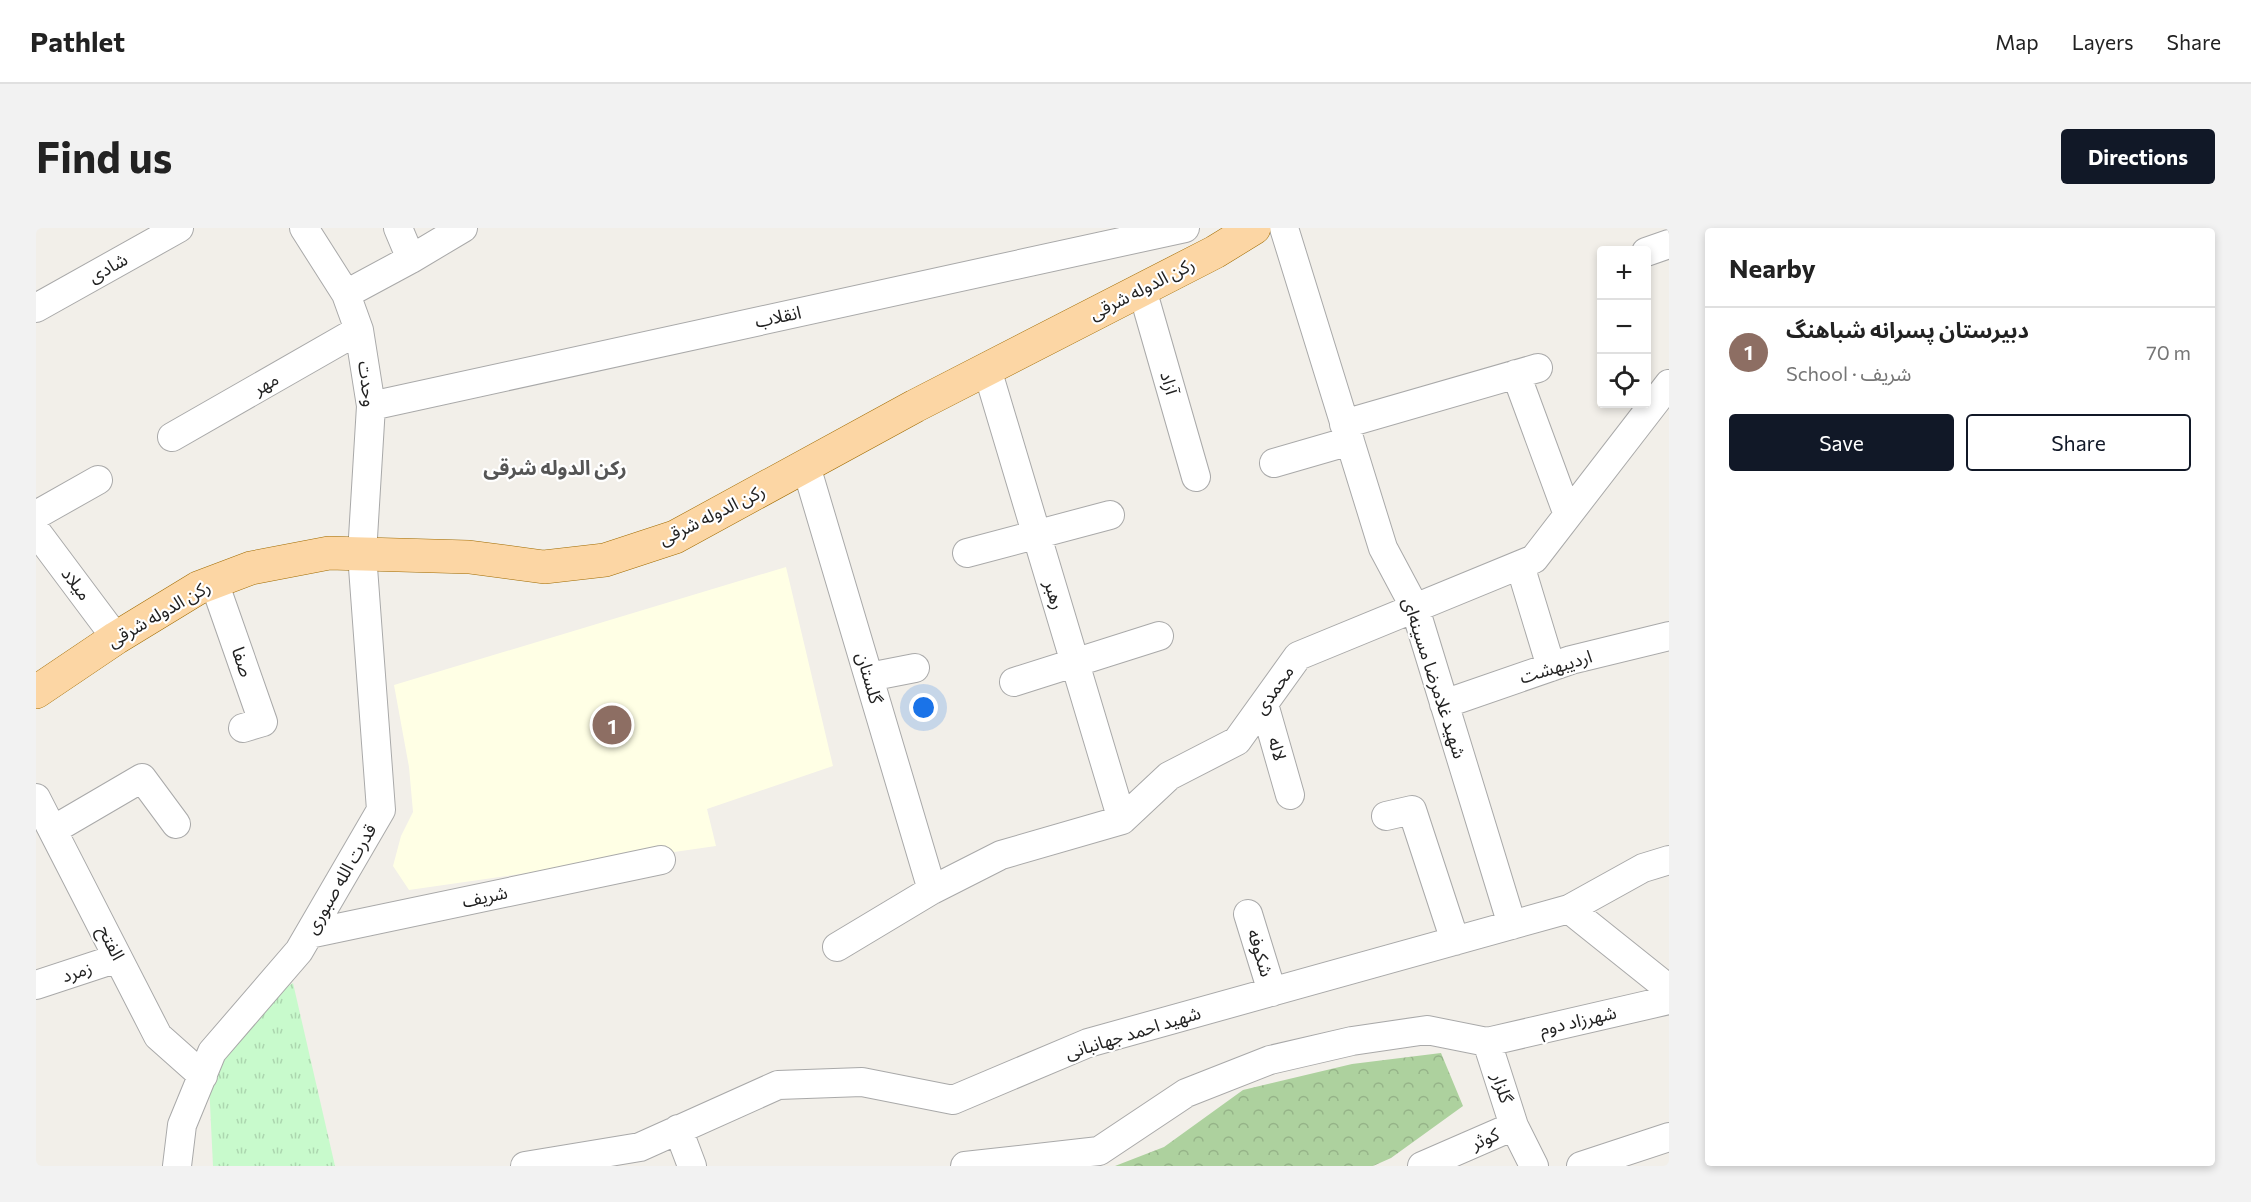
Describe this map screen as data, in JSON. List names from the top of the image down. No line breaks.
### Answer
{"streets":{"main road":["رکن الدوله شرقی"],"street":["شادی","انقلاب","آزاد","مهر","وحدت","میلاد","رهبر","صفا","اردیبهشت","گلستان","شهید غلامرضا مسینه‌ای","محمدی","لاله","قدرت الله صبوری","شریف","الفتح","شکوفه","زمرد","شهرزاد دوم","شهید احمد جهانبانی","گلزار","کوثر"]},"crossings":[["رکن الدوله شرقی","آزاد"],["رکن الدوله شرقی","وحدت"],["رکن الدوله شرقی","میلاد"],["رکن الدوله شرقی","رهبر"],["رکن الدوله شرقی","صفا"],["رکن الدوله شرقی","گلستان"],["رکن الدوله شرقی","قدرت الله صبوری"],["انقلاب","وحدت"],["مهر","وحدت"],["وحدت","قدرت الله صبوری"],["رهبر","محمدی"],["اردیبهشت","شهید غلامرضا مسینه‌ای"],["گلستان","محمدی"],["شهید غلامرضا مسینه‌ای","محمدی"],["شهید غلامرضا مسینه‌ای","شهید احمد جهانبانی"],["محمدی","لاله"],["قدرت الله صبوری","شریف"],["قدرت الله صبوری","الفتح"],["الفتح","زمرد"],["شکوفه","شهید احمد جهانبانی"],["شهرزاد دوم","گلزار"],["گلزار","کوثر"]],"districts":["رکن الدوله شرقی"],"page":{"header":"Pathlet","nav":["Map","Layers","Share"],"buttons":["Directions",["Save","Share"]],"title":"Find us","heading":"Nearby","map_buttons":["+","−"],"list":[{"mark":"1","name":"دبیرستان پسرانه شباهنگ","note":"School · شریف","value":"70 m"}],"pins":"1"}}
